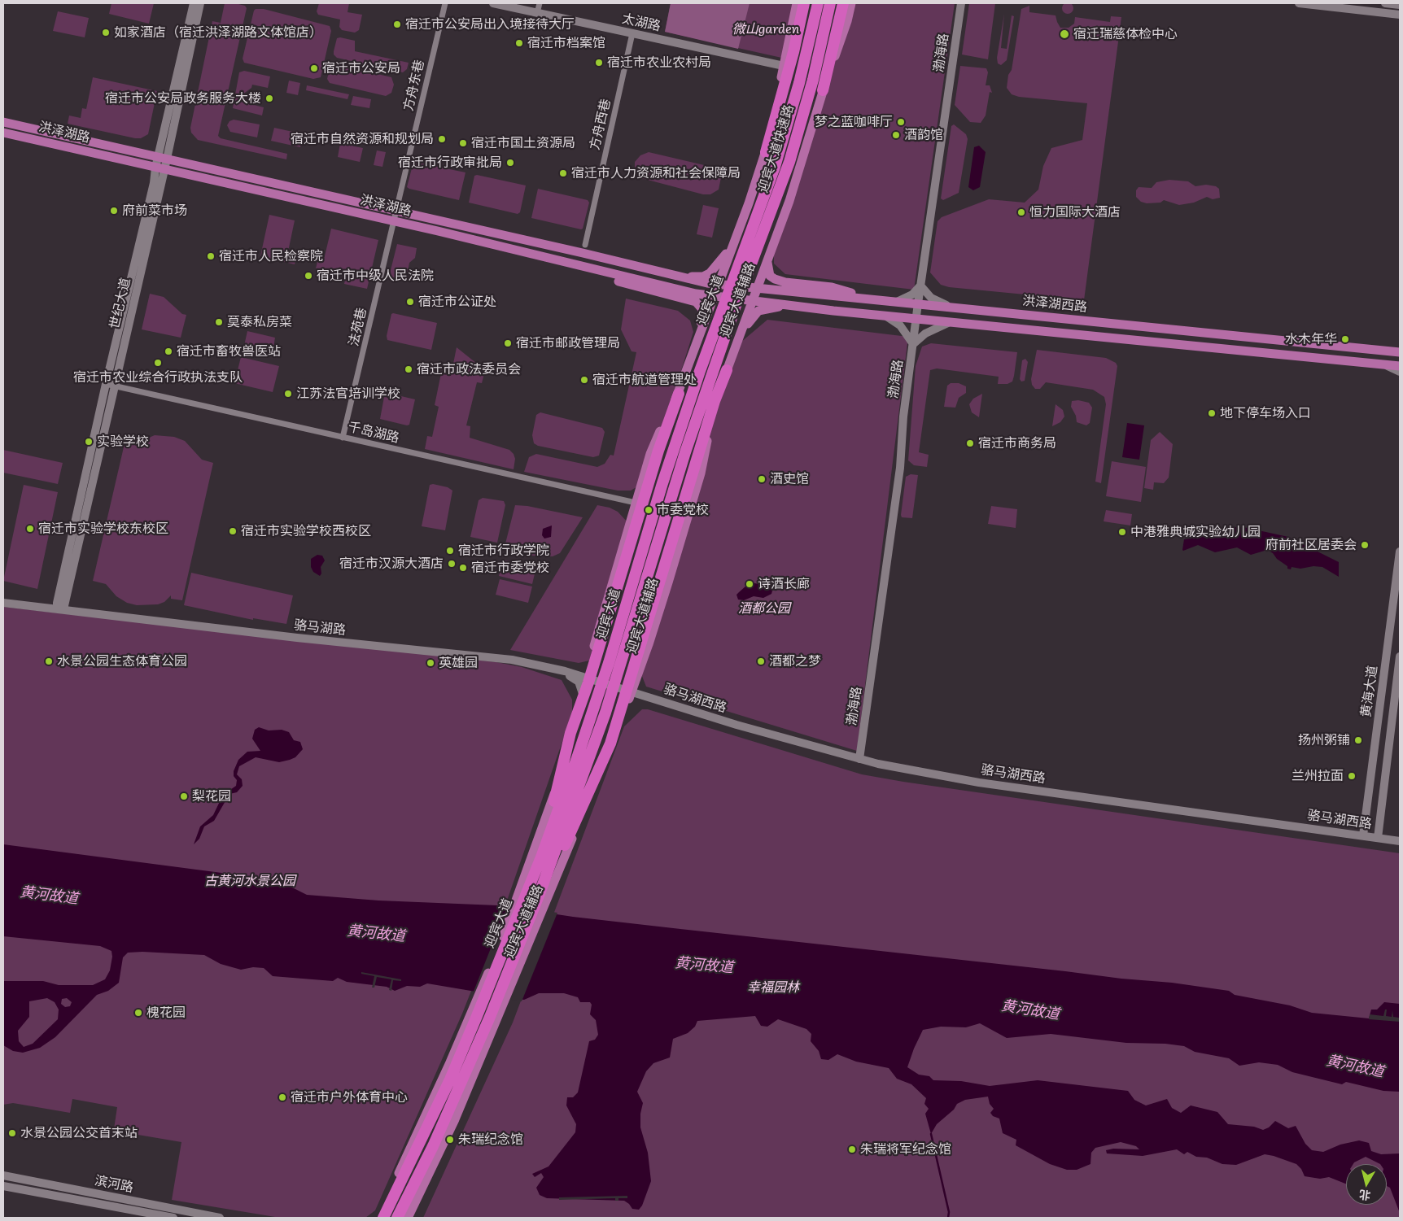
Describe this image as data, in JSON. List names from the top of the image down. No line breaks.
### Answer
{"streets":{"highway":["迎宾大道快速路","迎宾大道"],"main road":["洪泽湖路","迎宾大道辅路","洪泽湖西路"],"street":["太湖路","渤海路","方舟东巷","方舟西巷","世纪大道","法苑巷","千岛湖路","骆马湖路","黄海大道","骆马湖西路","滨河路"]},"crossings":[["太湖路","方舟西巷"],["太湖路","迎宾大道辅路"],["渤海路","洪泽湖西路"],["渤海路","骆马湖西路"],["方舟东巷","洪泽湖路"],["方舟东巷","法苑巷"],["洪泽湖路","迎宾大道辅路"],["洪泽湖路","世纪大道"],["洪泽湖路","洪泽湖西路"],["洪泽湖路","法苑巷"],["迎宾大道快速路","迎宾大道"],["迎宾大道","迎宾大道辅路"],["迎宾大道辅路","洪泽湖西路"],["迎宾大道辅路","千岛湖路"],["迎宾大道辅路","骆马湖路"],["迎宾大道辅路","骆马湖西路"],["世纪大道","千岛湖路"],["世纪大道","骆马湖路"],["法苑巷","千岛湖路"],["骆马湖路","骆马湖西路"],["黄海大道","骆马湖西路"]],"water":["黄河故道"],"parks":["微山garden","酒都公园","古黄河水景公园","幸福园林"],"places":["宿迁市公安局出入境接待大厅","如家酒店（宿迁洪泽湖路文体馆店）","宿迁瑞慈体检中心","宿迁市档案馆","宿迁市农业农村局","宿迁市公安局","宿迁市公安局政务服务大楼","梦之蓝咖啡厅","酒韵馆","宿迁市自然资源和规划局","宿迁市国土资源局","宿迁市行政审批局","宿迁市人力资源和社会保障局","府前菜市场","恒力国际大酒店","宿迁市人民检察院","宿迁市中级人民法院","宿迁市公证处","莫泰私房菜","水木年华","宿迁市邮政管理局","宿迁市畜牧兽医站","宿迁市农业综合行政执法支队","宿迁市政法委员会","宿迁市航道管理处","江苏法官培训学校","地下停车场入口","实验学校","宿迁市商务局","酒史馆","市委党校","宿迁市实验学校东校区","宿迁市实验学校西校区","中港雅典城实验幼儿园","府前社区居委会","宿迁市行政学院","宿迁市汉源大酒店","宿迁市委党校","诗酒长廊","水景公园生态体育公园","酒都之梦","英雄园","扬州粥铺","兰州拉面","梨花园","槐花园","宿迁市户外体育中心","水景公园公交首末站","朱瑞纪念馆","朱瑞将军纪念馆"],"north":"bottom"}
